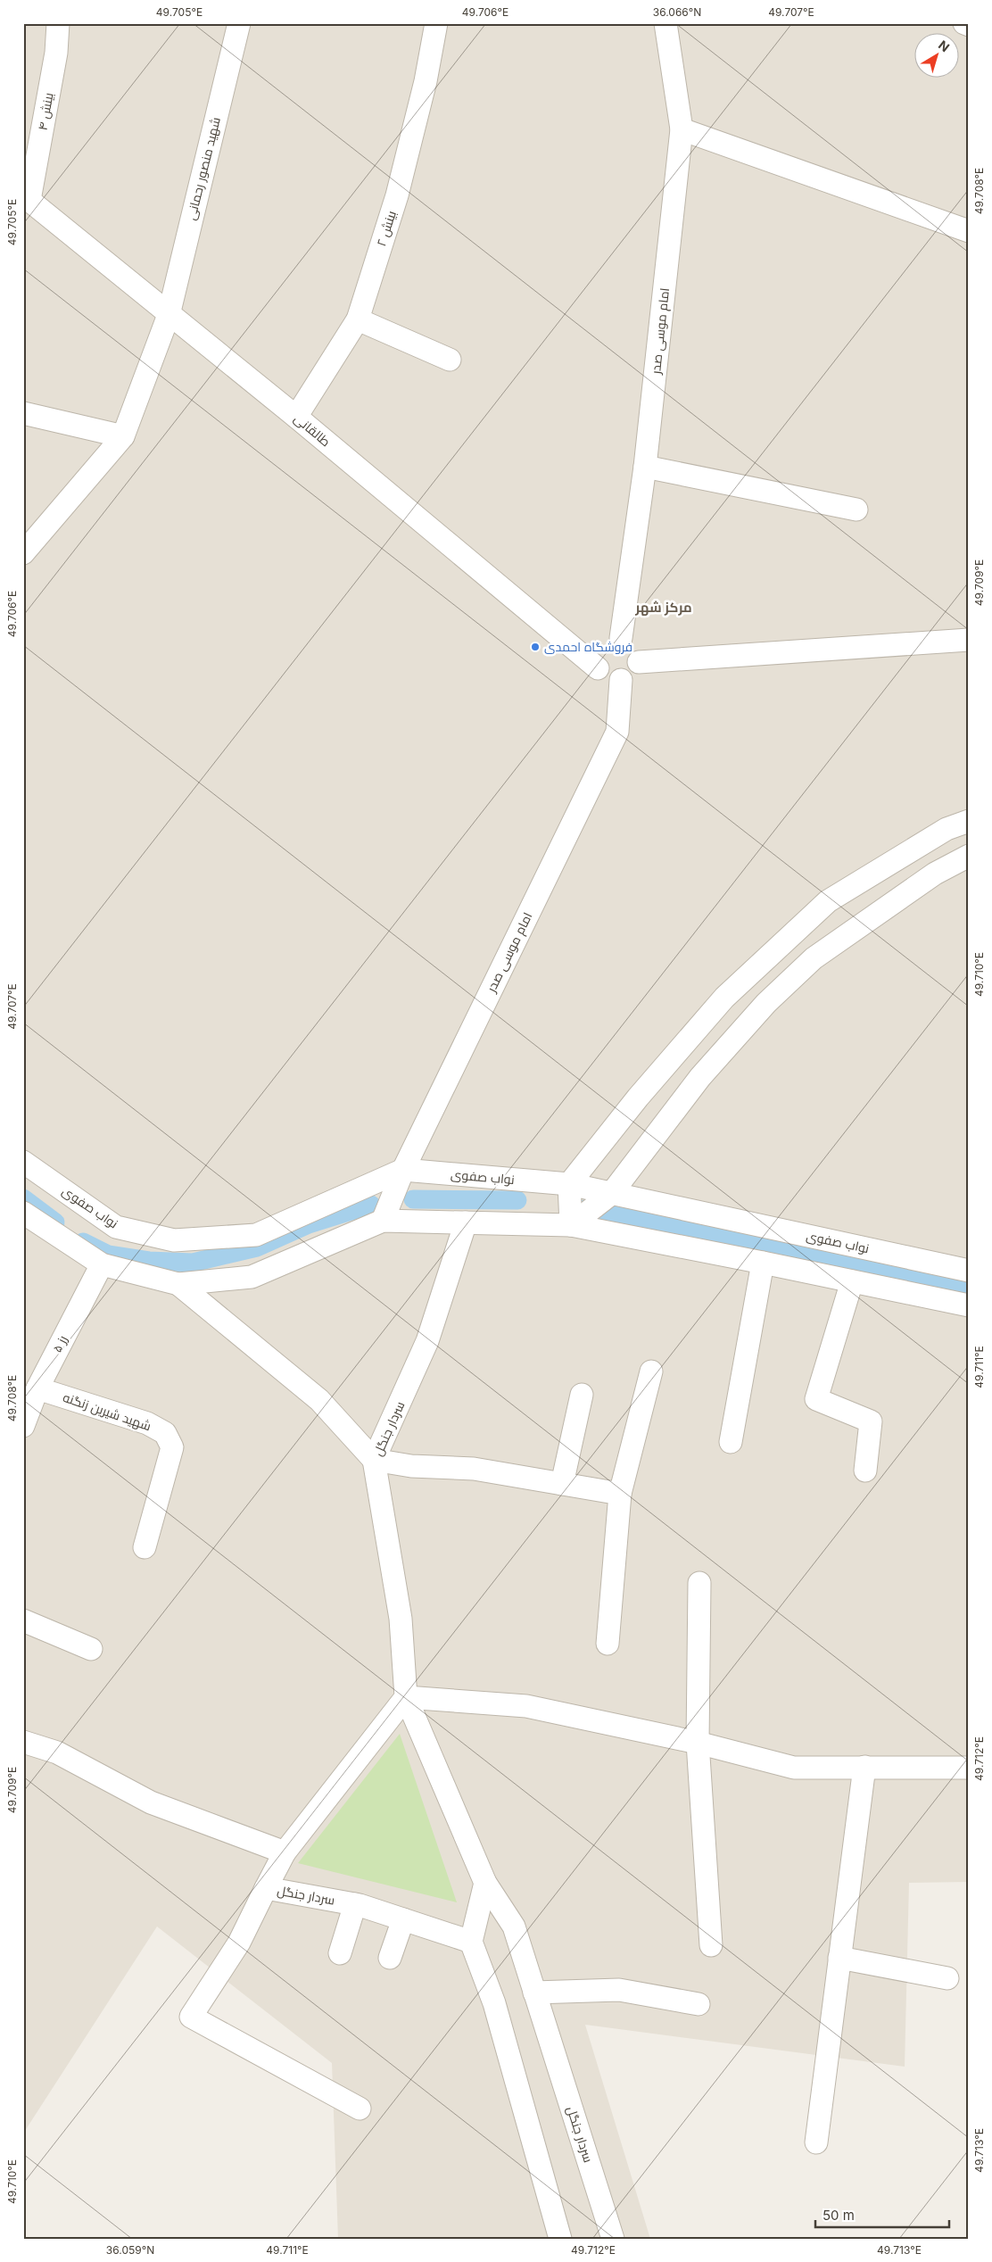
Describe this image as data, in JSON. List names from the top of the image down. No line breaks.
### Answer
{"streets":{"street":["بینش ۴","شهید منصور رحمانی","بینش ۲","امام موسی صدر","طالقانی","نواب صفوی","رز ۵","شهید شیرین زنگنه","سردار جنگل"]},"crossings":[["بینش ۴","طالقانی"],["شهید منصور رحمانی","طالقانی"],["بینش ۲","طالقانی"],["امام موسی صدر","طالقانی"],["امام موسی صدر","نواب صفوی"],["رز ۵","شهید شیرین زنگنه"]],"districts":["مرکز شهر"],"places":["فروشگاه احمدی"],"scale_bar":"50 m","north":"top right","coordinates":["49.705°E","49.706°E","36.066°N","49.707°E","49.708°E","49.709°E","49.710°E","49.711°E","49.712°E","49.713°E","36.059°N"]}
